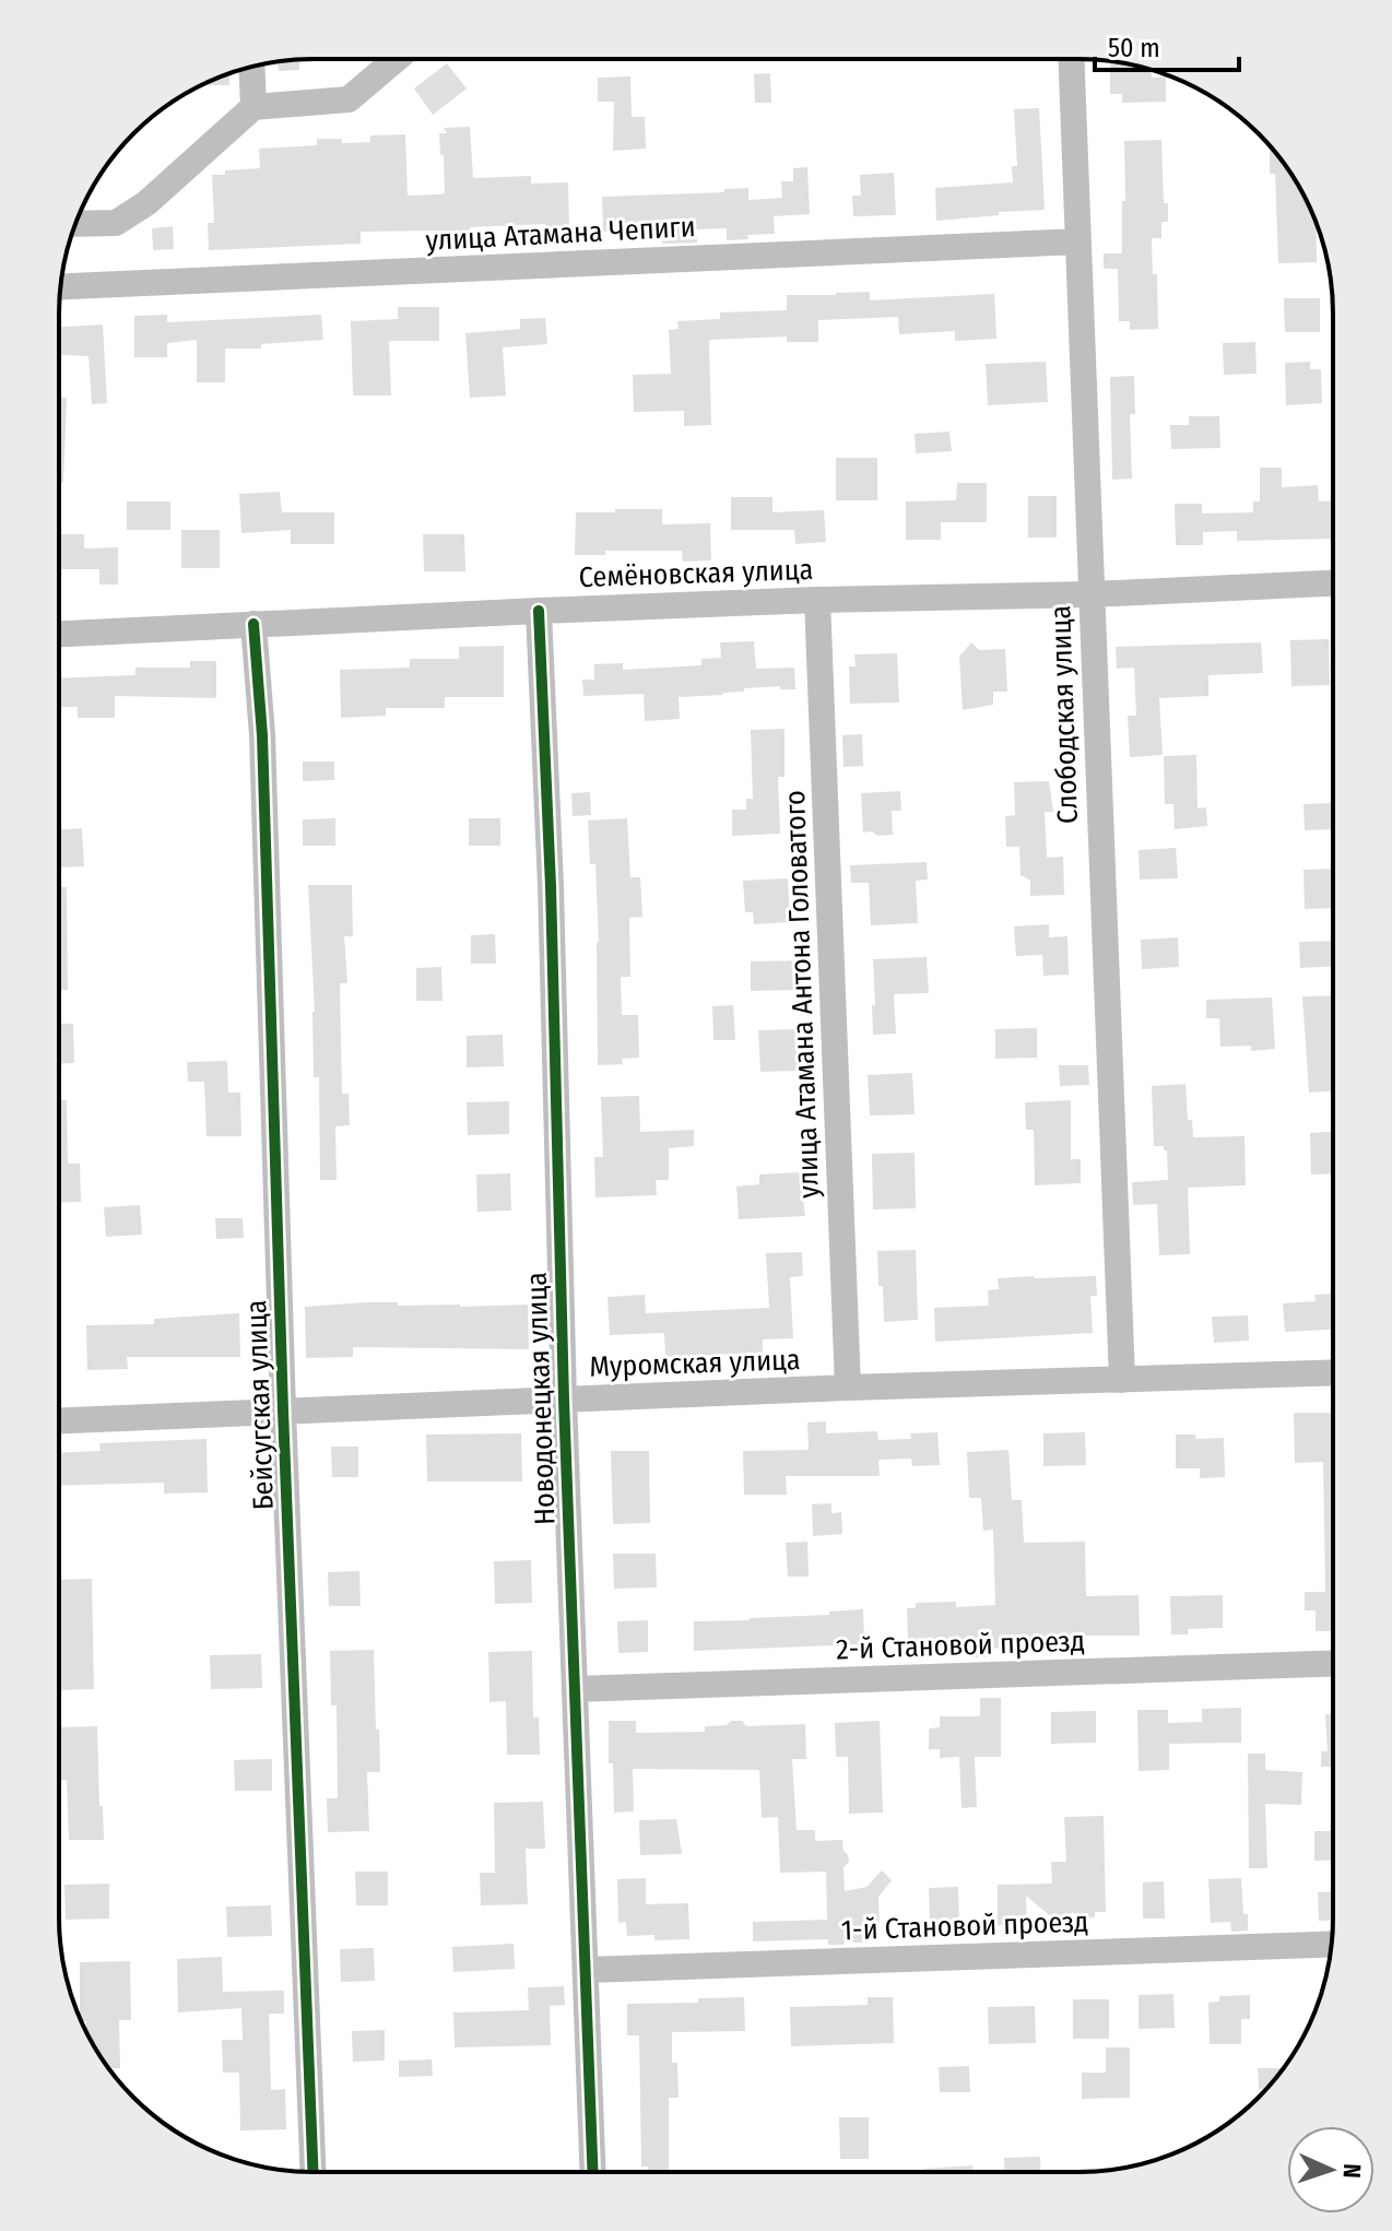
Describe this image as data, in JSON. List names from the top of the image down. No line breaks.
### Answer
{"streets":{"street":["улица Атамана Чепиги","Семёновская улица","Слободская улица","улица Атамана Антона Головатого","Муромская улица","Новодонецкая улица","Бейсугская улица","2-й Становой проезд","1-й Становой проезд"]},"crossings":[["улица Атамана Чепиги","Слободская улица"],["Семёновская улица","Слободская улица"],["Семёновская улица","улица Атамана Антона Головатого"],["Семёновская улица","Новодонецкая улица"],["Семёновская улица","Бейсугская улица"],["Слободская улица","Муромская улица"],["улица Атамана Антона Головатого","Муромская улица"],["Муромская улица","Новодонецкая улица"],["Муромская улица","Бейсугская улица"],["Новодонецкая улица","2-й Становой проезд"],["Новодонецкая улица","1-й Становой проезд"]],"scale_bar":"50 m","north":"right"}
